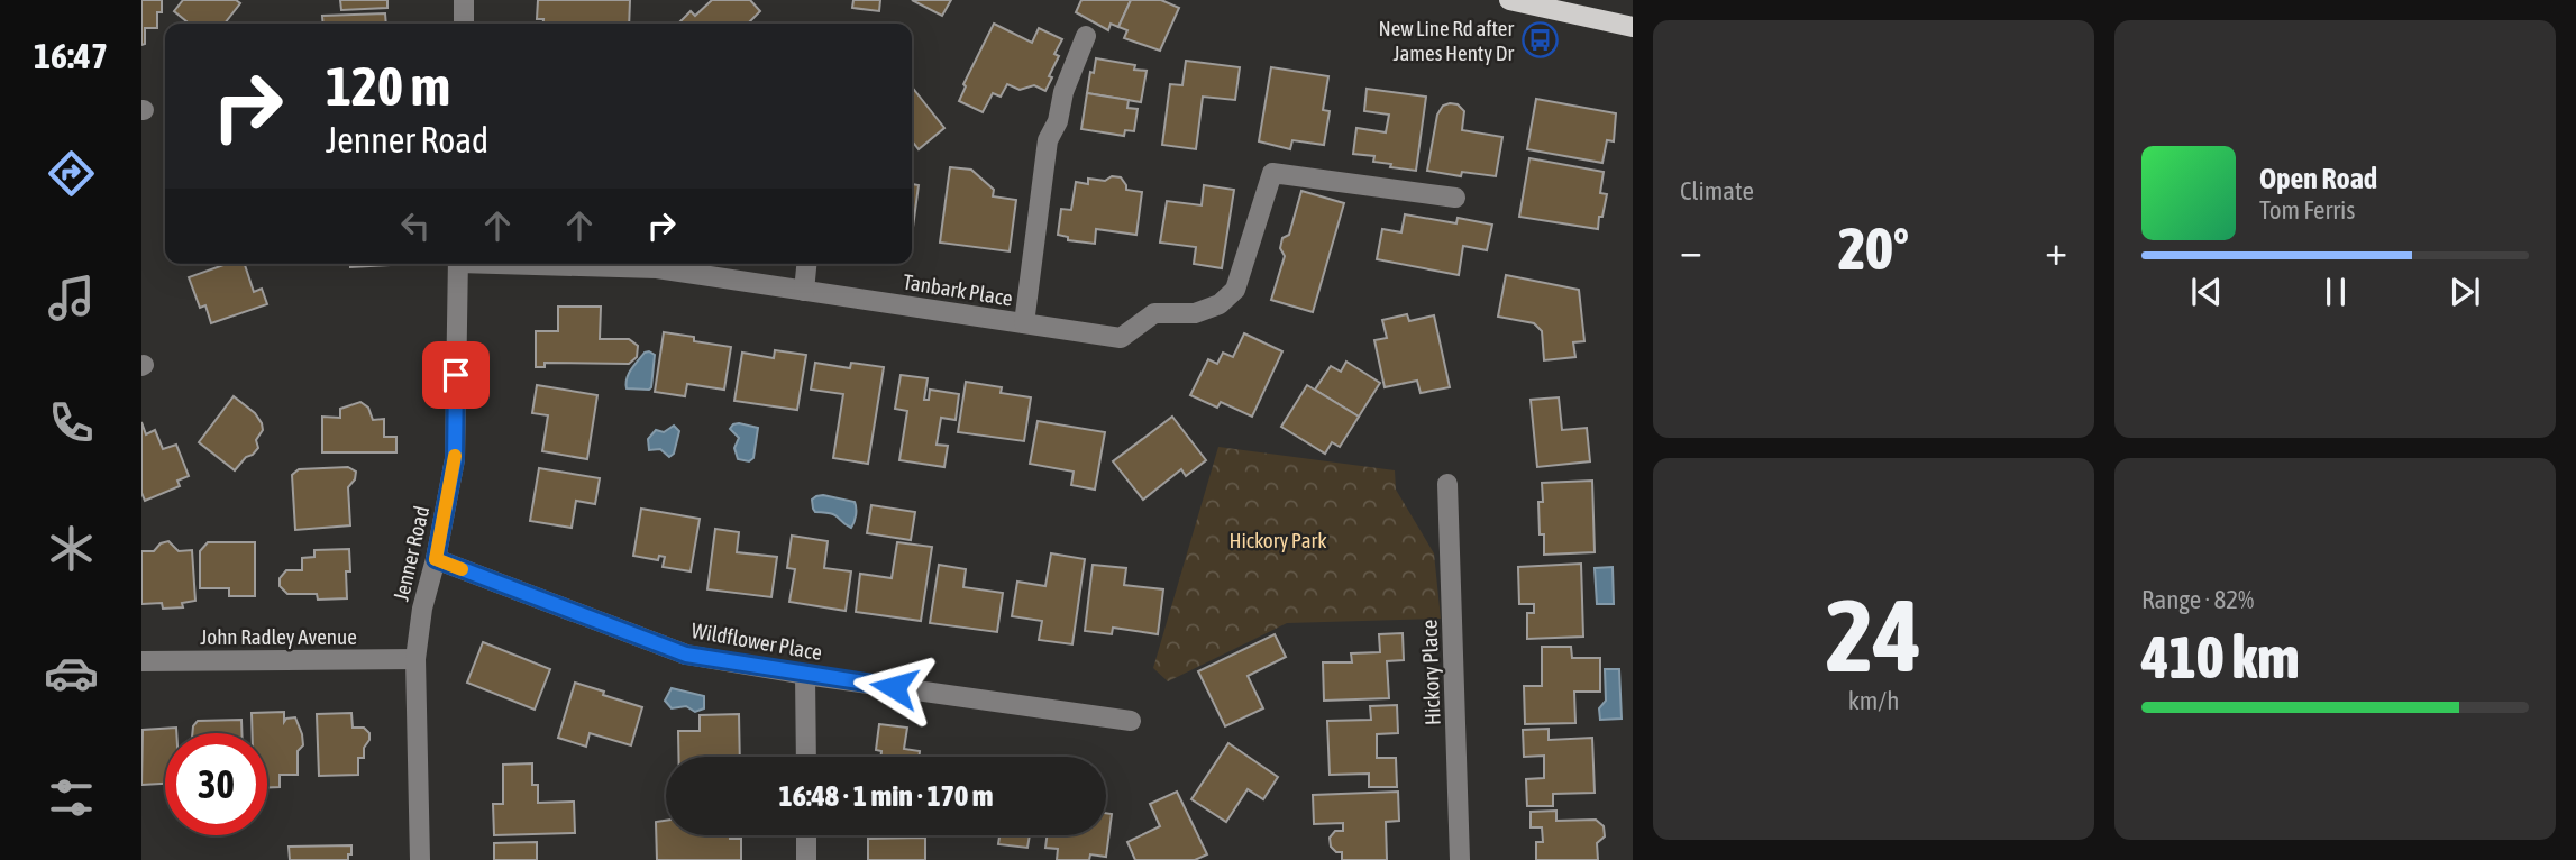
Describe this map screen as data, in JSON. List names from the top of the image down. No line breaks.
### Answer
{"streets":{"street":["Tanbark Place","Jenner Road","John Radley Avenue","Wildflower Place","Hickory Place"]},"crossings":[["Jenner Road","John Radley Avenue"],["Jenner Road","Wildflower Place"]],"parks":["Hickory Park"],"places":{"bus stop":["New Line Rd after James Henty Dr"]},"page":{"tabs":"16:47","tile":["Climate",["24","km/h"],["Range · 82%","410 km"]],"turn":["120 m","Jenner Road"],"song":["Open Road","Tom Ferris"],"heat":["−","20°","+"],"limit":"30","trip":"16:48 · 1 min · 170 m"}}
